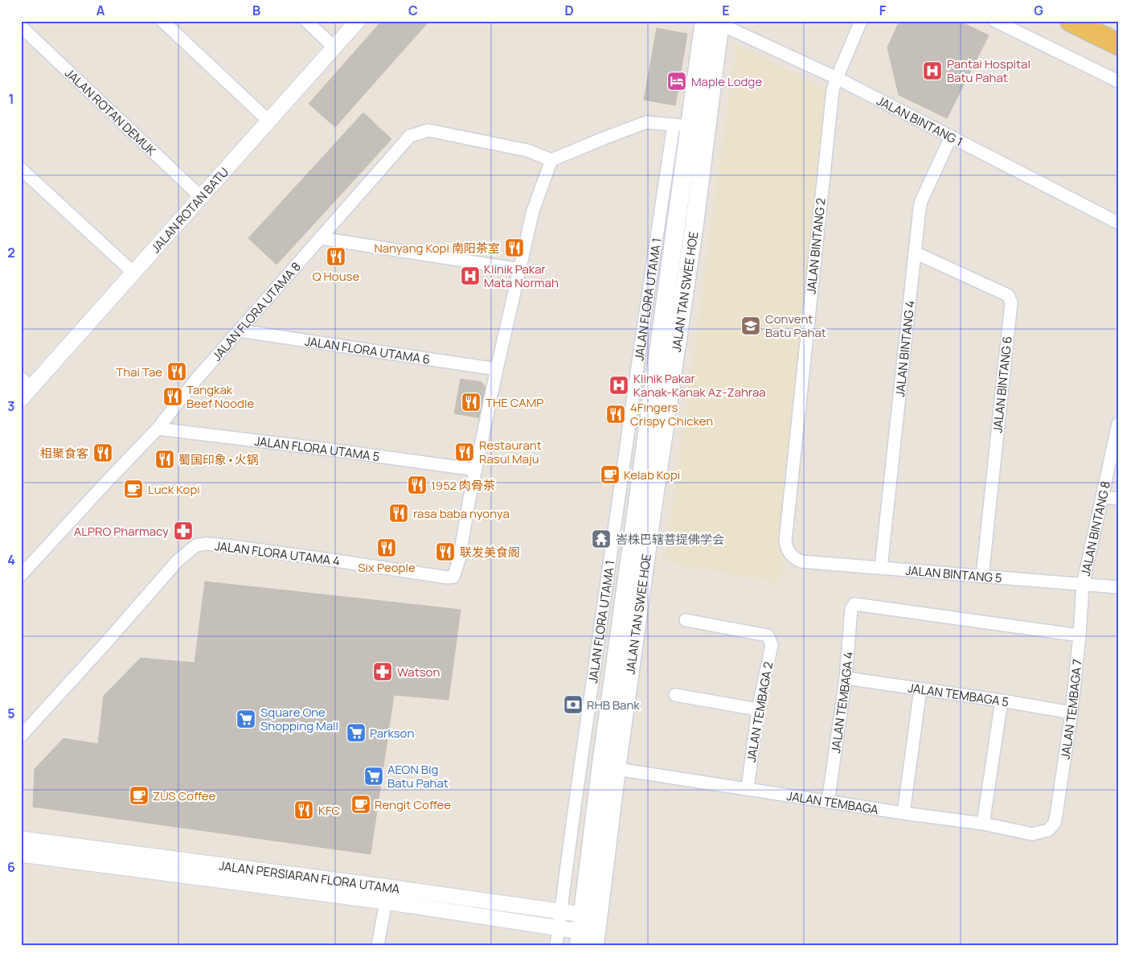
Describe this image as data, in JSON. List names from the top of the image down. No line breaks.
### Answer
{"streets":{"main road":["JALAN TAN SWEE HOE"],"street":["JALAN ROTAN DEMUK","JALAN BINTANG 1","JALAN ROTAN BATU","JALAN BINTANG 2","JALAN FLORA UTAMA 1","JALAN FLORA UTAMA 8","JALAN BINTANG 4","JALAN FLORA UTAMA 6","JALAN BINTANG 6","JALAN FLORA UTAMA 5","JALAN BINTANG 8","JALAN FLORA UTAMA 4","JALAN BINTANG 5","JALAN TEMBAGA 5","JALAN TEMBAGA 4","JALAN TEMBAGA 7","JALAN TEMBAGA 2","JALAN TEMBAGA","JALAN PERSIARAN FLORA UTAMA"]},"crossings":[["JALAN ROTAN DEMUK","JALAN ROTAN BATU"],["JALAN BINTANG 1","JALAN BINTANG 2"],["JALAN BINTANG 1","JALAN TAN SWEE HOE"],["JALAN BINTANG 1","JALAN BINTANG 4"],["JALAN BINTANG 2","JALAN BINTANG 5"],["JALAN TAN SWEE HOE","JALAN FLORA UTAMA 1"],["JALAN TAN SWEE HOE","JALAN TEMBAGA"],["JALAN TAN SWEE HOE","JALAN PERSIARAN FLORA UTAMA"],["JALAN FLORA UTAMA 1","JALAN PERSIARAN FLORA UTAMA"],["JALAN FLORA UTAMA 8","JALAN FLORA UTAMA 6"],["JALAN FLORA UTAMA 8","JALAN FLORA UTAMA 5"],["JALAN BINTANG 4","JALAN BINTANG 6"],["JALAN BINTANG 4","JALAN BINTANG 5"],["JALAN BINTANG 6","JALAN BINTANG 5"],["JALAN FLORA UTAMA 5","JALAN FLORA UTAMA 4"],["JALAN BINTANG 8","JALAN BINTANG 5"],["JALAN BINTANG 8","JALAN TEMBAGA 7"],["JALAN BINTANG 5","JALAN TEMBAGA 7"],["JALAN TEMBAGA 5","JALAN TEMBAGA 4"],["JALAN TEMBAGA 5","JALAN TEMBAGA 7"],["JALAN TEMBAGA 4","JALAN TEMBAGA 7"],["JALAN TEMBAGA 4","JALAN TEMBAGA"],["JALAN TEMBAGA 7","JALAN TEMBAGA"],["JALAN TEMBAGA 2","JALAN TEMBAGA"]],"places":{"hospital":["Pantai Hospital Batu Pahat","Klinik Pakar Mata Normah","Klinik Pakar Kanak-Kanak Az-Zahraa"],"hotel":["Maple Lodge"],"restaurant":["Nanyang Kopi 南阳茶室","Q House","Thai Tae","Tangkak Beef Noodle","THE CAMP","4Fingers Crispy Chicken","Restaurant Rasul Maju","相聚食客","蜀国印象•火锅","1952 肉骨茶","rasa baba nyonya","Six People","联发美食阁","KFC"],"school or university":["Convent Batu Pahat"],"cafe":["Kelab Kopi","Luck Kopi","ZUS Coffee","Rengit Coffee"],"pharmacy":["ALPRO Pharmacy","Watson"],"temple":["峇株巴辖菩提佛学会"],"bank":["RHB Bank"],"supermarket":["Square One Shopping Mall","Parkson","AEON Big Batu Pahat"]},"grid":{"columns":["A","B","C","D","E","F","G"],"rows":["1","2","3","4","5","6"]}}
